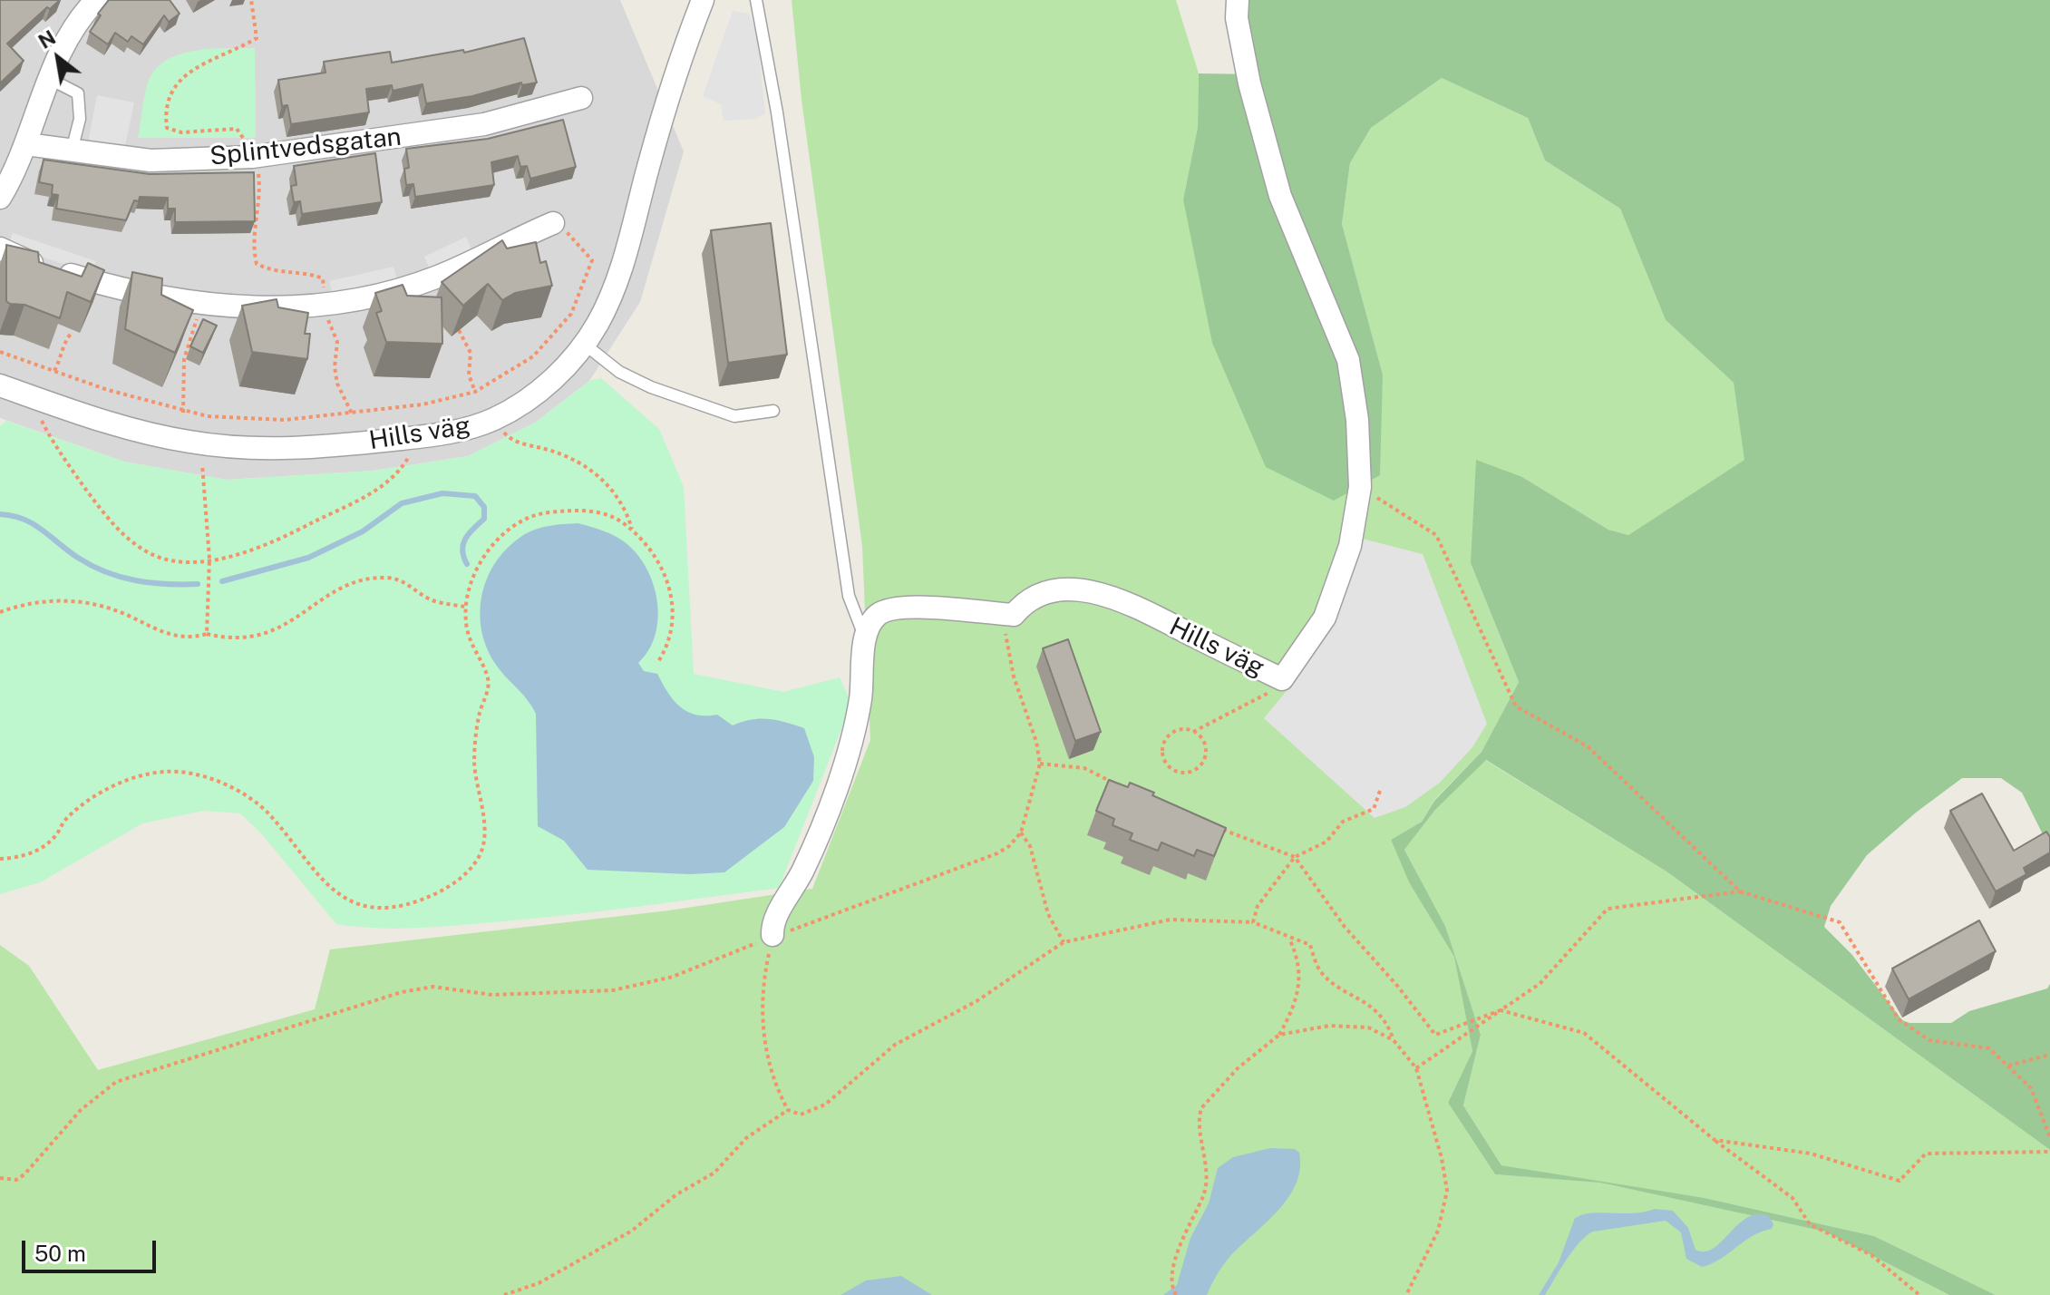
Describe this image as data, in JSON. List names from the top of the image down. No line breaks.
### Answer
{"streets":{"street":["Splintvedsgatan","Hills väg"]},"scale_bar":"50 m","north":"top left"}
